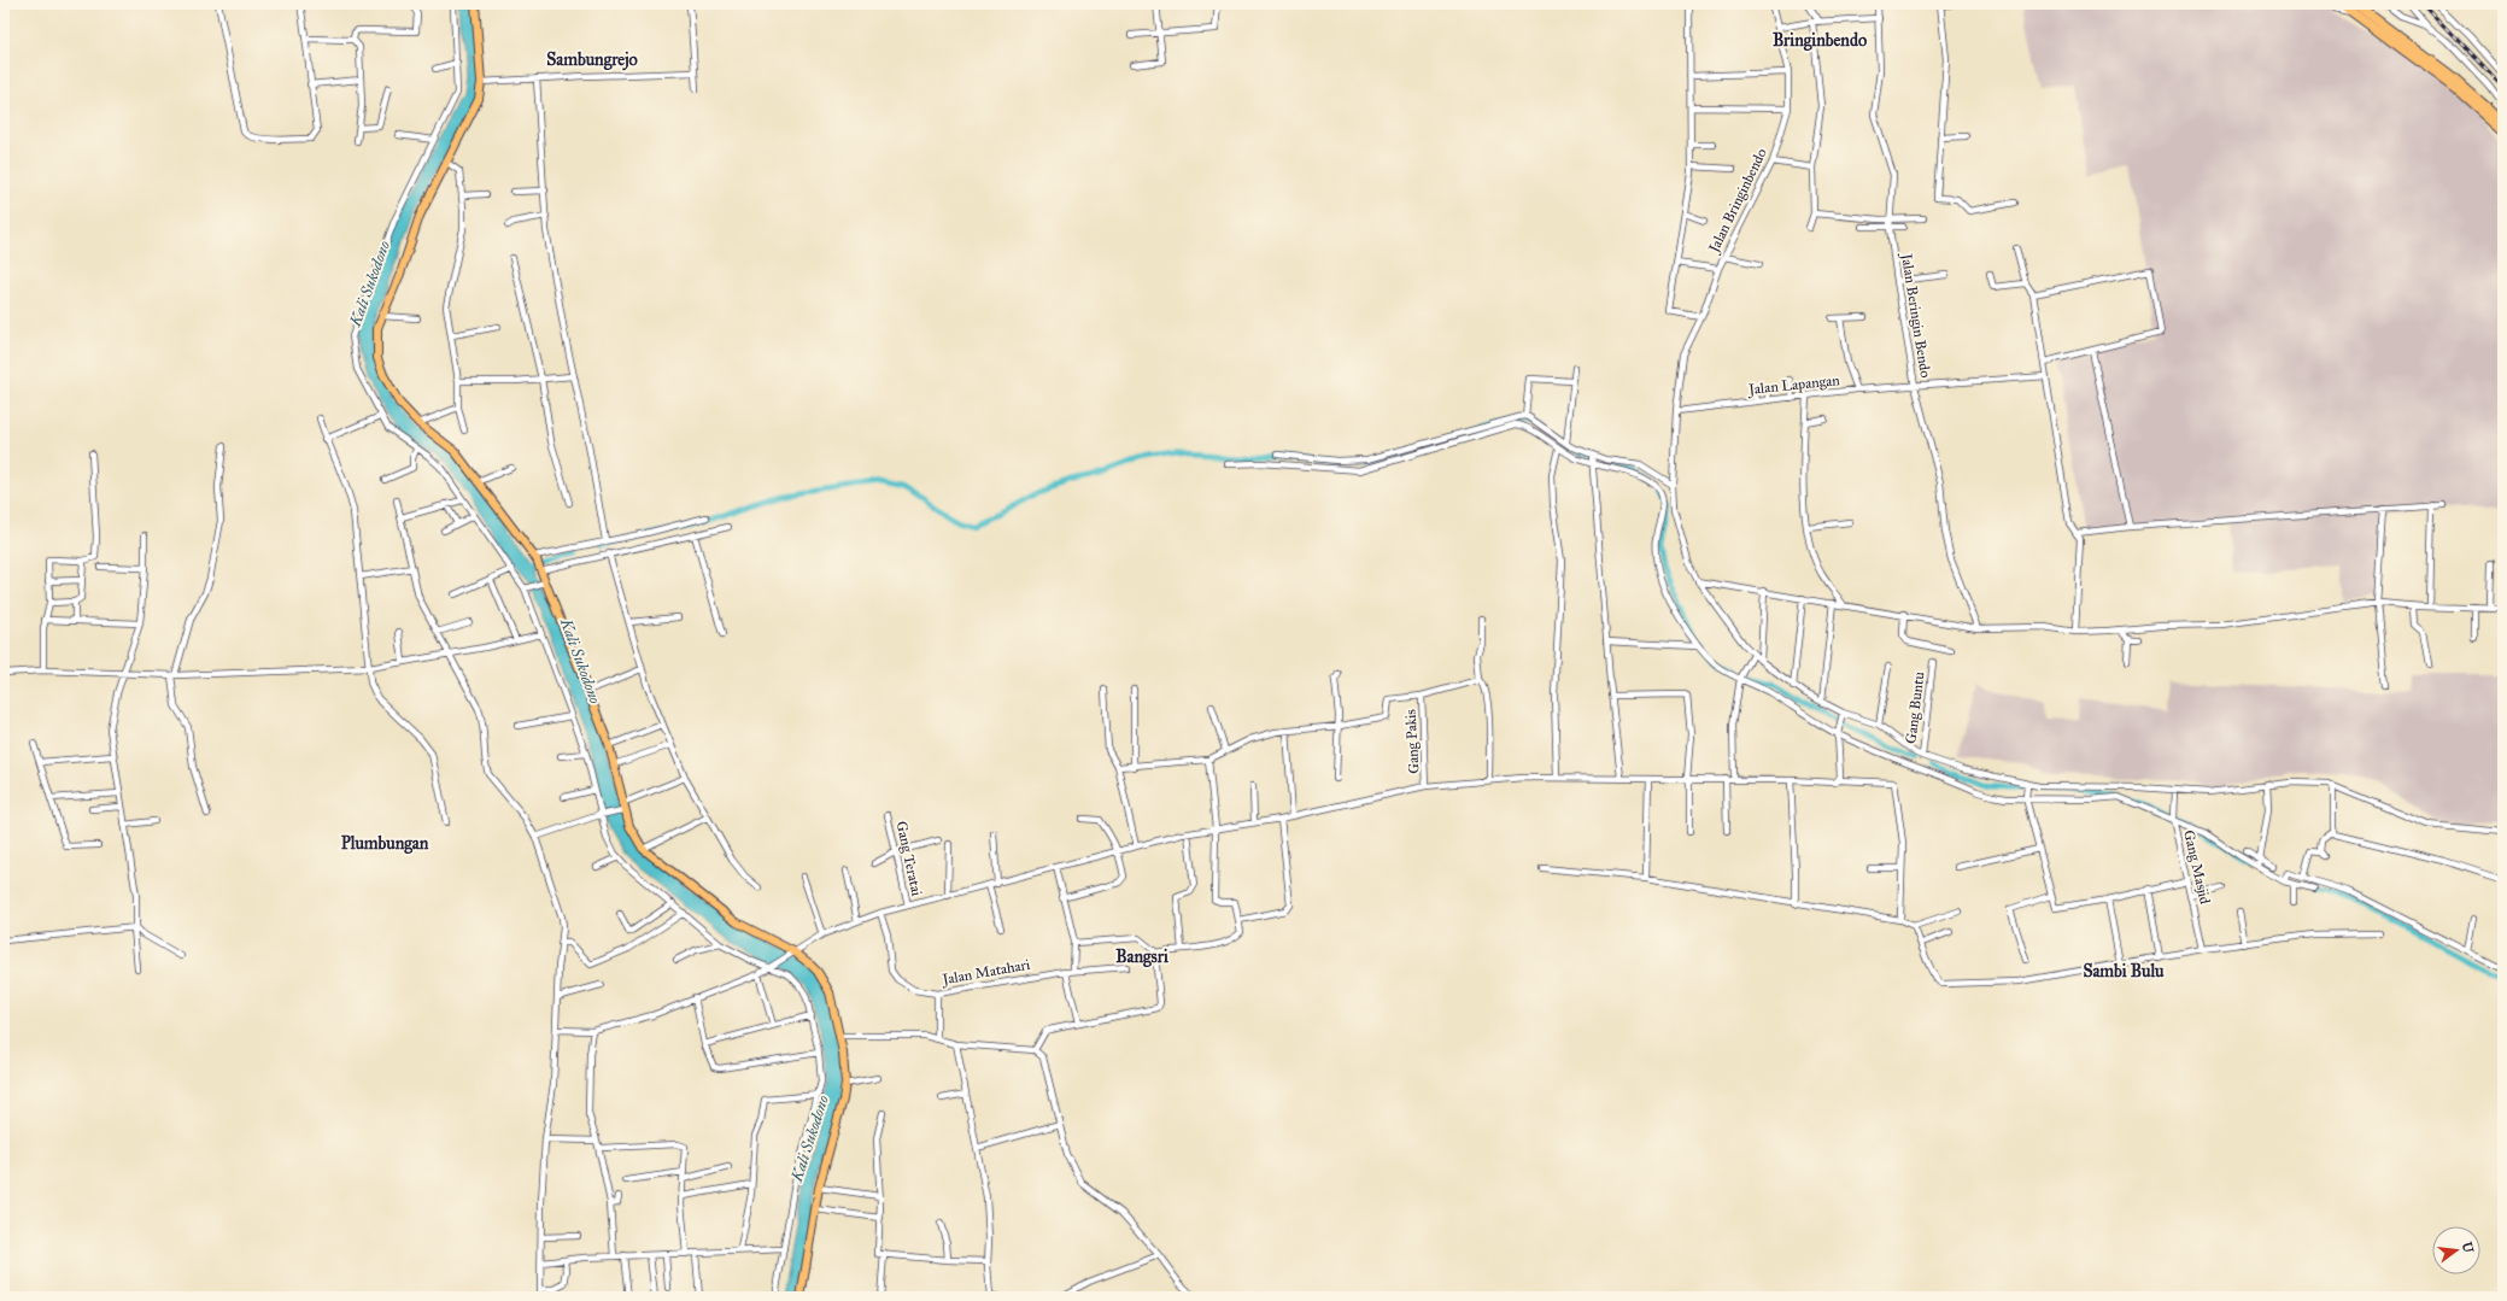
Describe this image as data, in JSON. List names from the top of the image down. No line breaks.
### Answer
{"streets":{"street":["Jalan Bringinbendo","Jalan Beringin Bendo","Jalan Lapangan","Gang Buntu","Gang Pakis","Gang Teratai","Gang Masjid","Jalan Matahari"]},"crossings":[["Jalan Bringinbendo","Jalan Lapangan"],["Jalan Bringinbendo","Gang Buntu"],["Jalan Beringin Bendo","Jalan Lapangan"]],"districts":["Bringinbendo","Sambungrejo","Plumbungan","Bangsri","Sambi Bulu"],"water":["Kali Sukodono"],"north":"right"}
